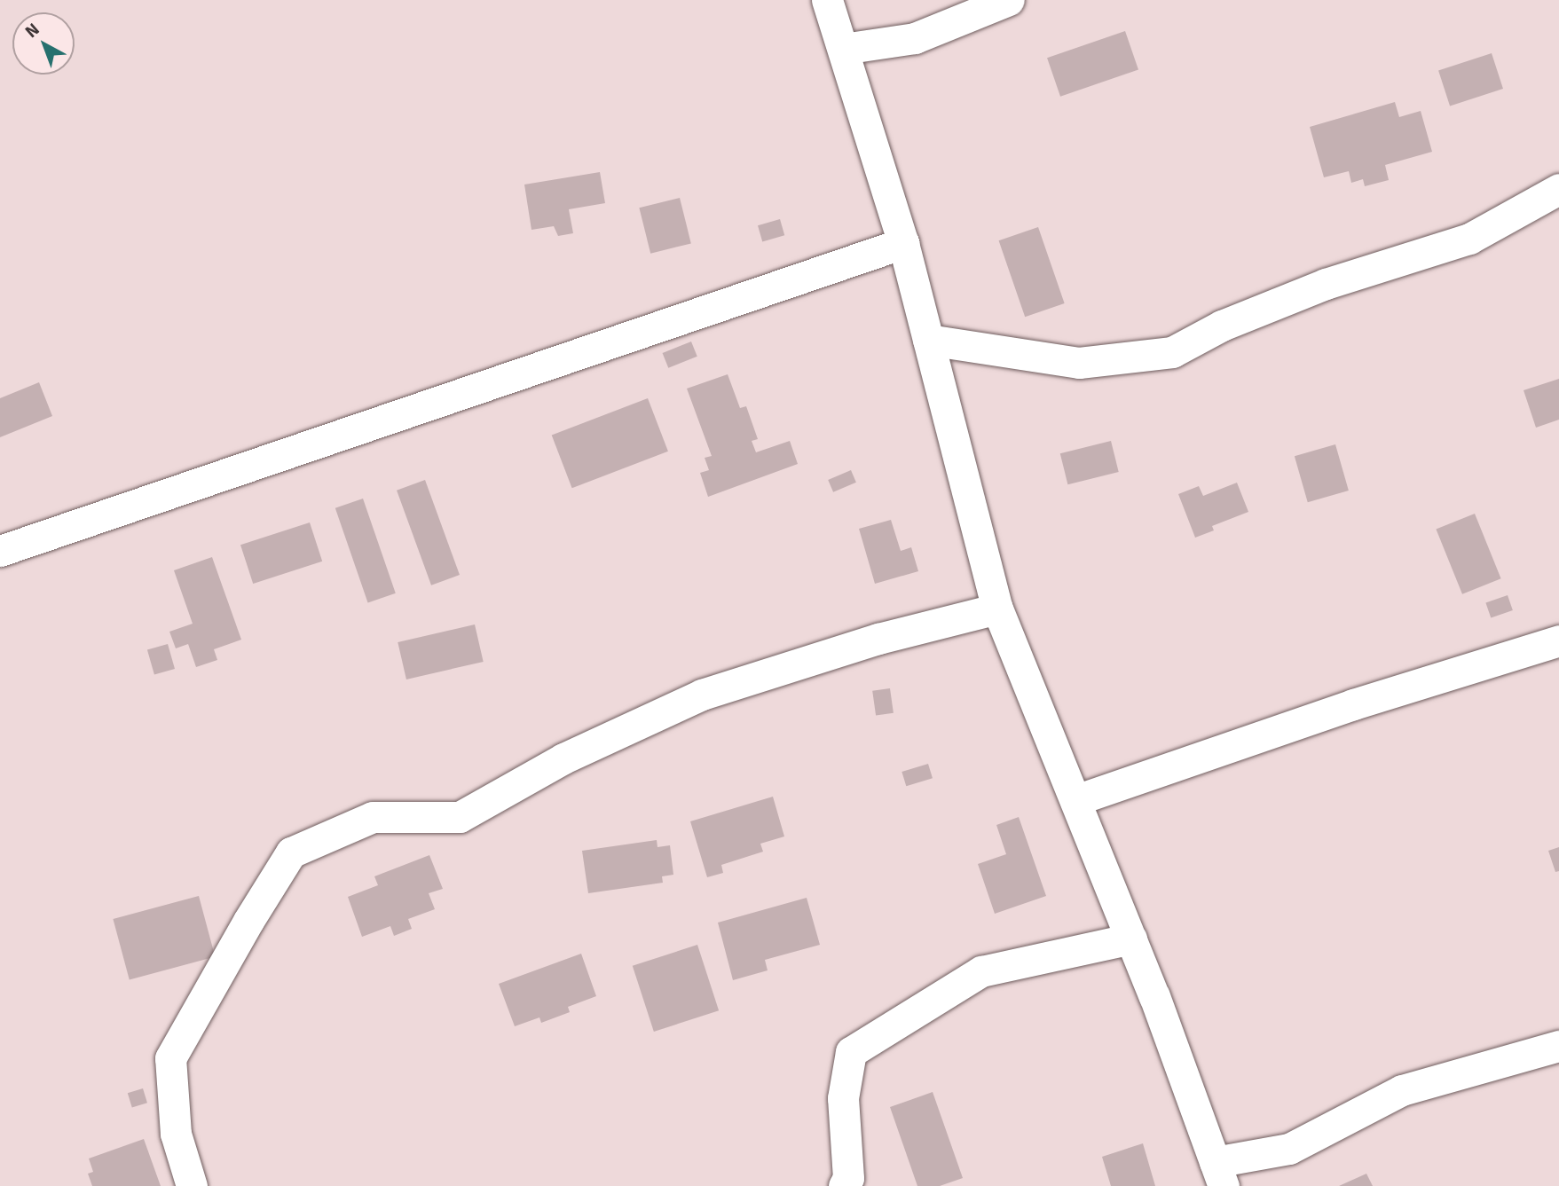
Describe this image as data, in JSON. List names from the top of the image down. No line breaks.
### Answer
{"north":"top left"}
